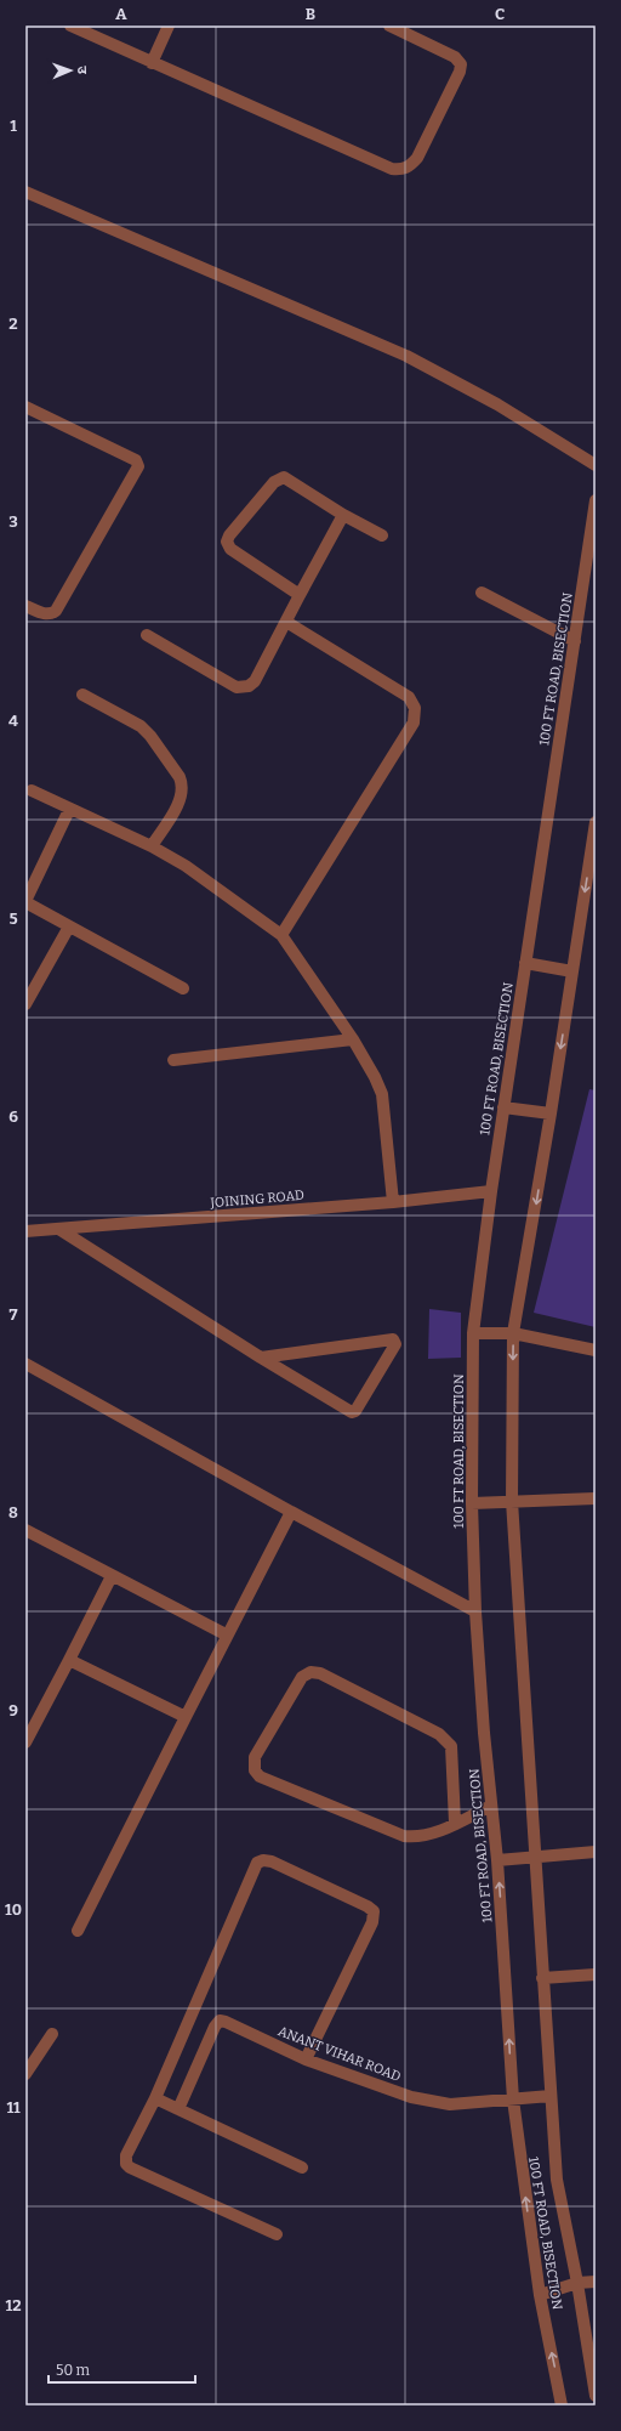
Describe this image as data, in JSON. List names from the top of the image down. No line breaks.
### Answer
{"streets":{"street":["100 FT ROAD, BISECTION","JOINING ROAD","ANANT VIHAR ROAD"]},"crossings":[["100 FT ROAD, BISECTION","JOINING ROAD"],["100 FT ROAD, BISECTION","ANANT VIHAR ROAD"]],"scale_bar":"50 m","north":"right","grid":{"columns":["A","B","C"],"rows":["1","2","3","4","5","6","7","8","9","10","11","12"]}}
